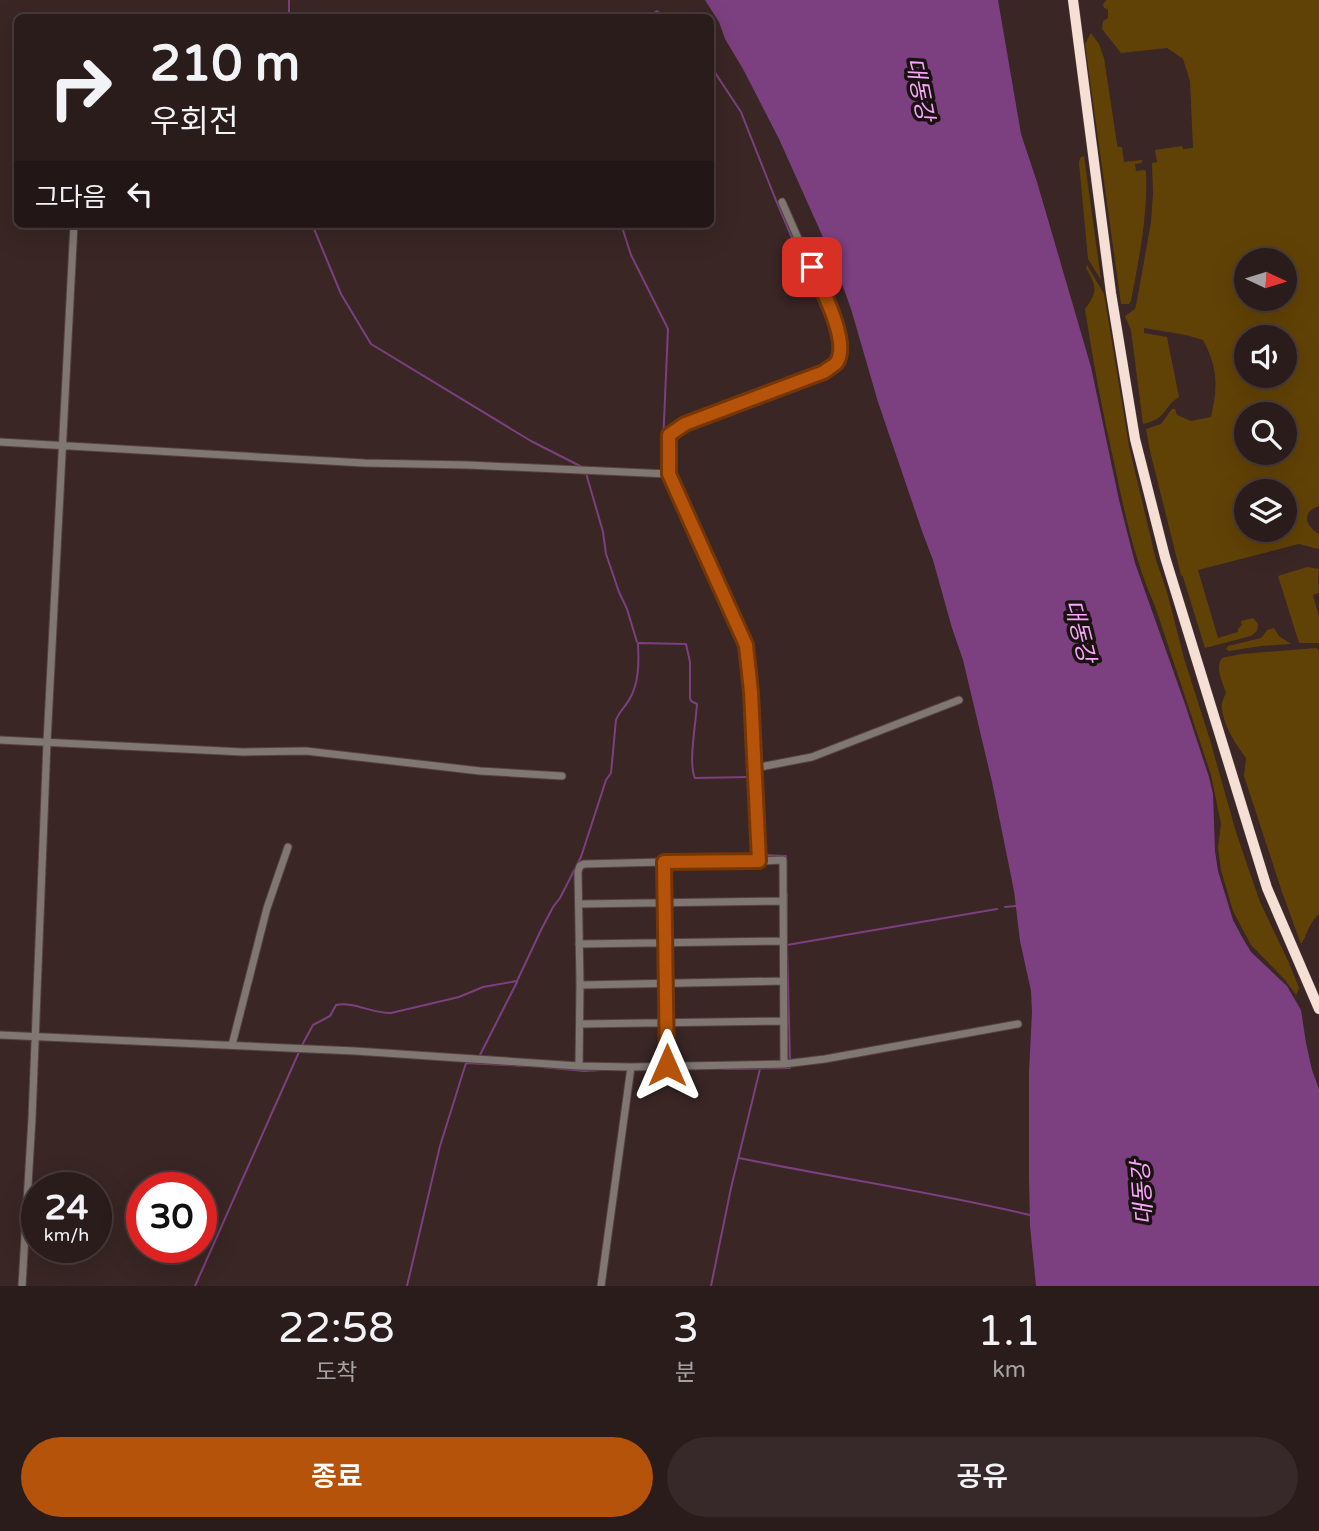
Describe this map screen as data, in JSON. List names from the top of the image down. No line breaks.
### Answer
{"water":["대동강"],"north":"right","page":{"turn":["210 m","우회전"],"then":"그다음","speed":"24 km/h","limit":"30","eta":["22:58","도착","3","분","1.1","km"],"buttons":["종료","공유"]}}
